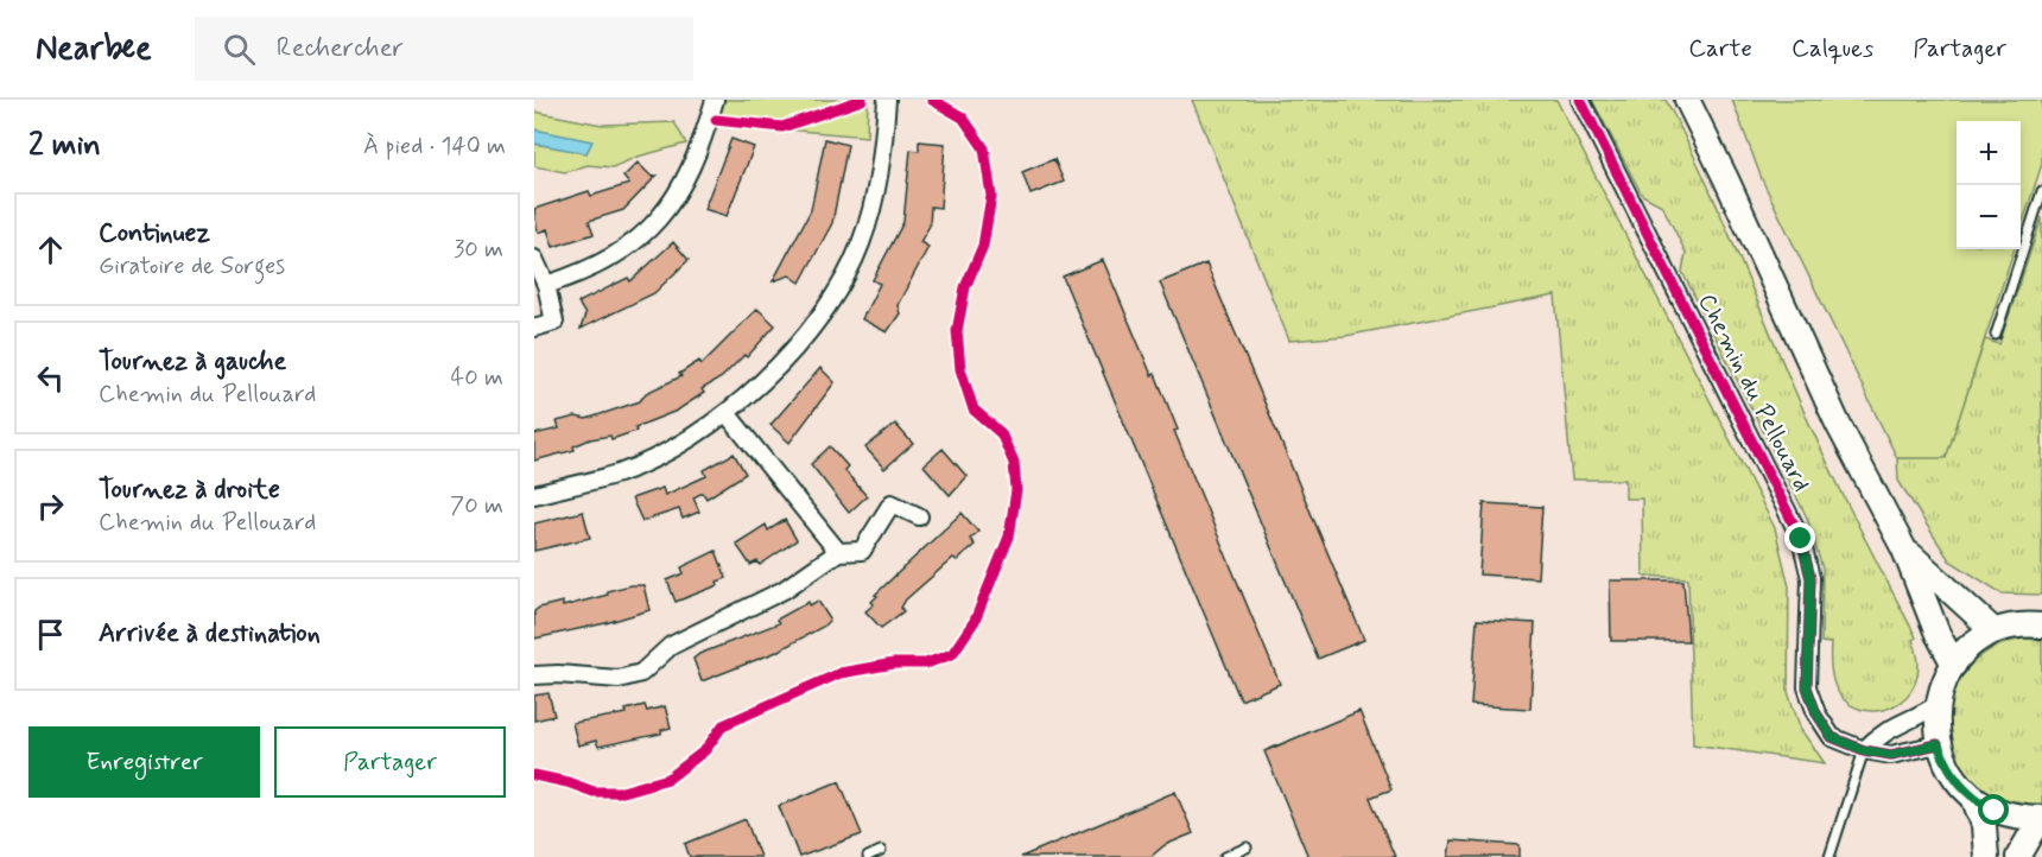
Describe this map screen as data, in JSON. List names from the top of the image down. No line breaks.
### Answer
{"streets":{"street":["Chemin du Pellouard"]},"page":{"header":"Nearbee","search":"Rechercher","nav":["Carte","Calques","Partager"],"heading":["2 min","À pied · 140 m"],"map_buttons":["+","−"],"list":[["Continuez","Giratoire de Sorges","30 m"],["Tournez à gauche","Chemin du Pellouard","40 m"],["Tournez à droite","Chemin du Pellouard","70 m"],"Arrivée à destination"],"buttons":["Enregistrer","Partager"]}}
